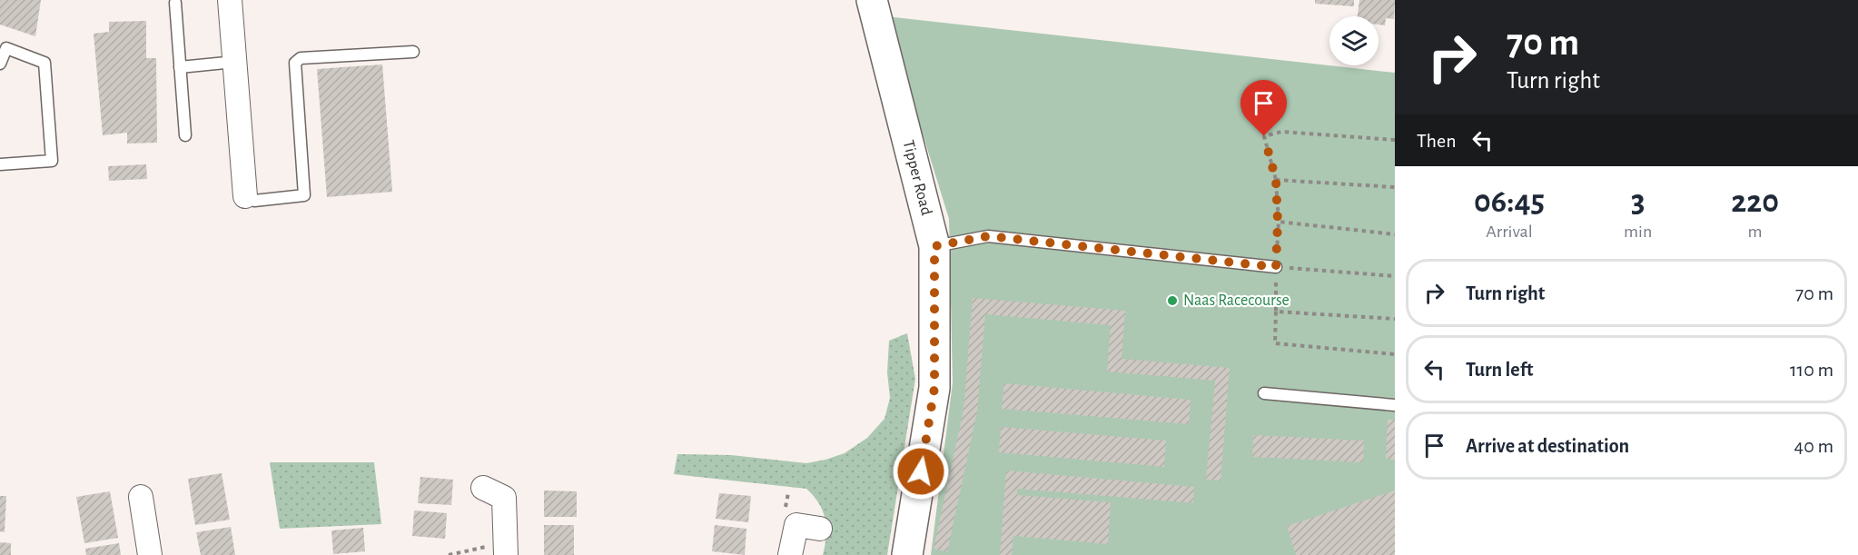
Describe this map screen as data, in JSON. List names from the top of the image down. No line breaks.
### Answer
{"streets":{"street":["Tipper Road"]},"places":["Naas Racecourse"],"page":{"turn":["70 m","Turn right"],"then":"Then","eta":["06:45","Arrival","3","min","220","m"],"list":[{"name":"Turn right","value":"70 m"},{"name":"Turn left","value":"110 m"},{"name":"Arrive at destination","value":"40 m"}]}}
